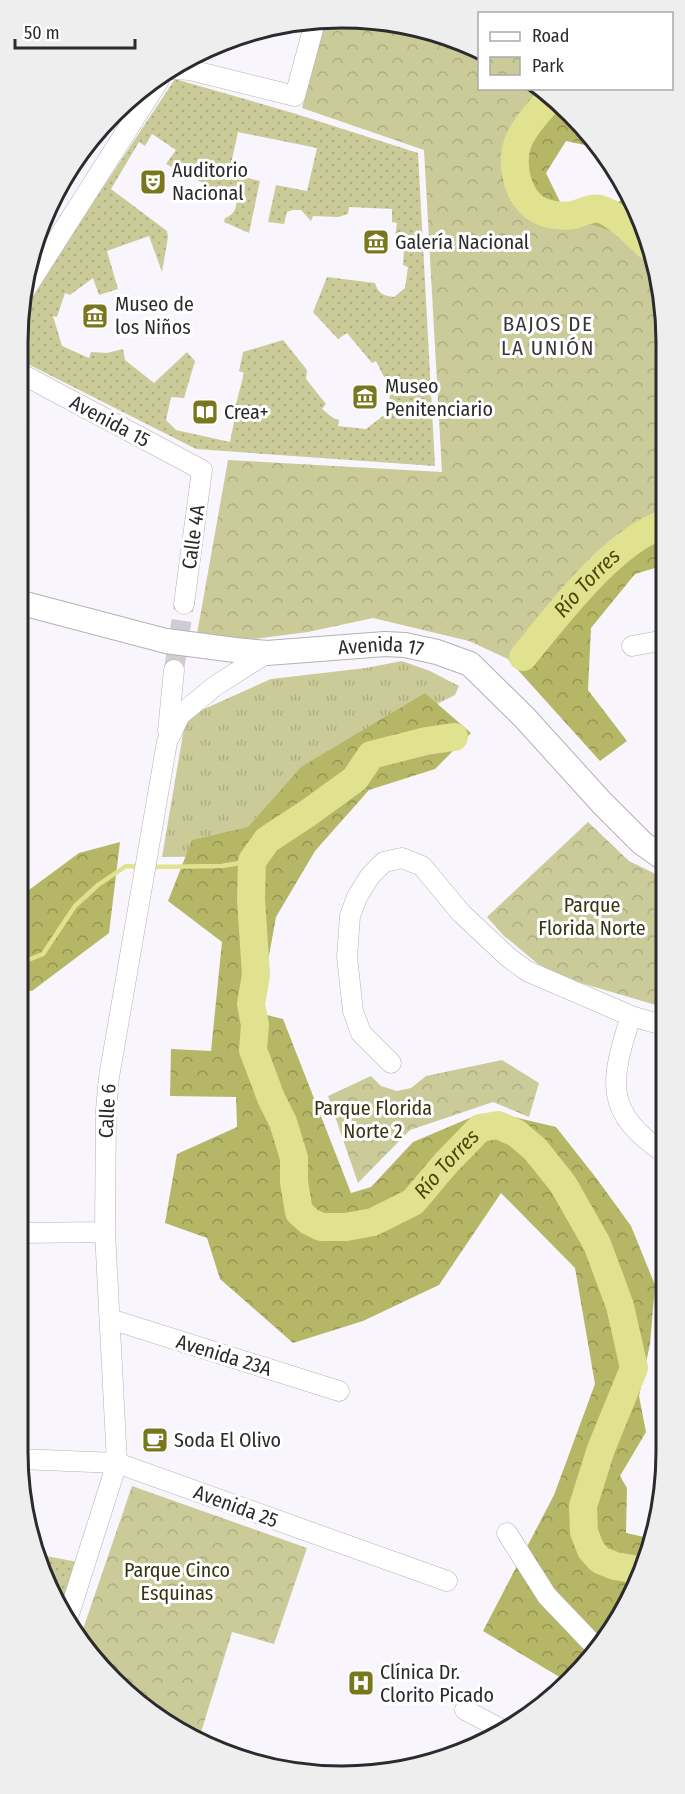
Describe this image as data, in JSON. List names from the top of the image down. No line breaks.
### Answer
{"streets":{"main road":["Avenida 17"],"street":["Avenida 15","Calle 4A","Calle 6","Avenida 23A","Avenida 25"]},"crossings":[["Avenida 15","Calle 4A"],["Avenida 17","Calle 6"],["Calle 6","Avenida 23A"],["Calle 6","Avenida 25"]],"districts":["BAJOS DE LA UNIÓN"],"water":["Río Torres"],"parks":["Parque Florida Norte","Parque Florida Norte 2","Parque Cinco Esquinas"],"places":{"theatre":["Auditorio Nacional"],"museum":["Galería Nacional","Museo de los Niños","Museo Penitenciario"],"library":["Crea+"],"cafe":["Soda El Olivo"],"hospital":["Clínica Dr. Clorito Picado"]},"legend":["Road","Park"],"scale_bar":"50 m"}
